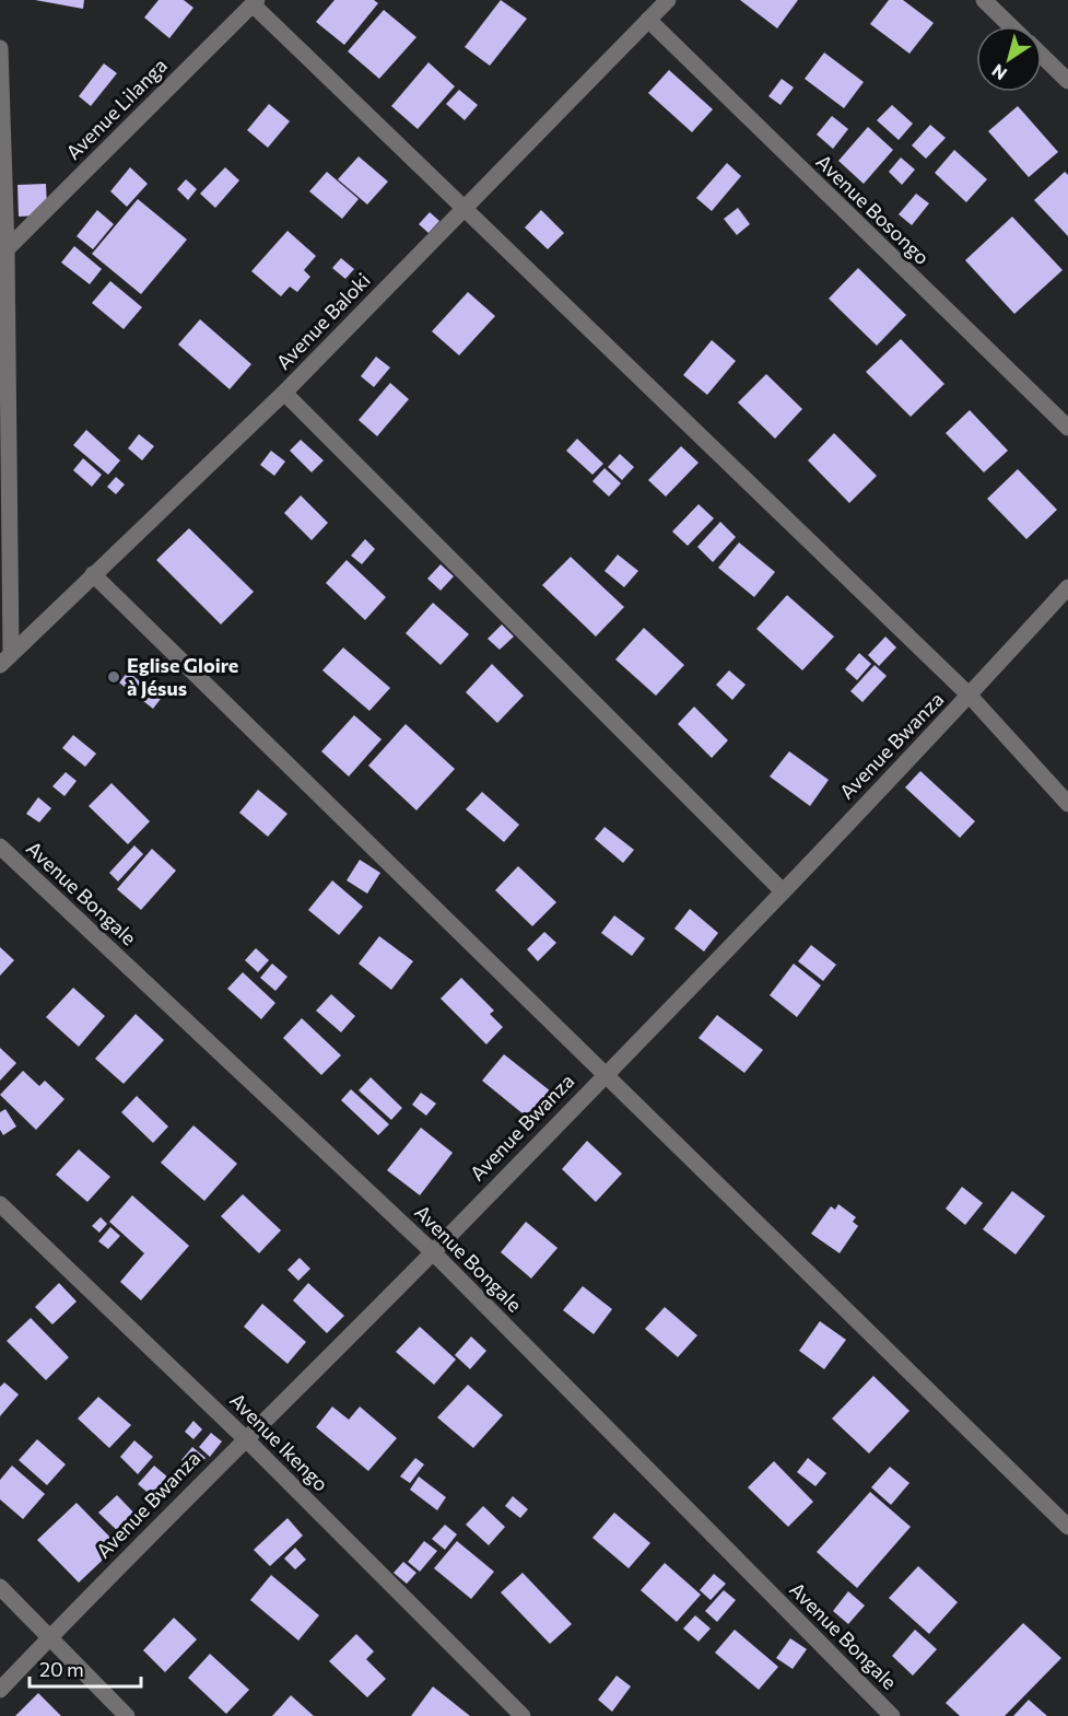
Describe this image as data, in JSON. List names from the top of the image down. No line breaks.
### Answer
{"streets":{"street":["Avenue Lilanga","Avenue Bosongo","Avenue Baloki","Avenue Bwanza","Avenue Bongale","Avenue Ikengo"]},"crossings":[["Avenue Bosongo","Avenue Baloki"],["Avenue Bwanza","Avenue Bongale"],["Avenue Bwanza","Avenue Ikengo"]],"places":["Eglise Gloire à Jésus"],"scale_bar":"20 m","north":"bottom left"}
